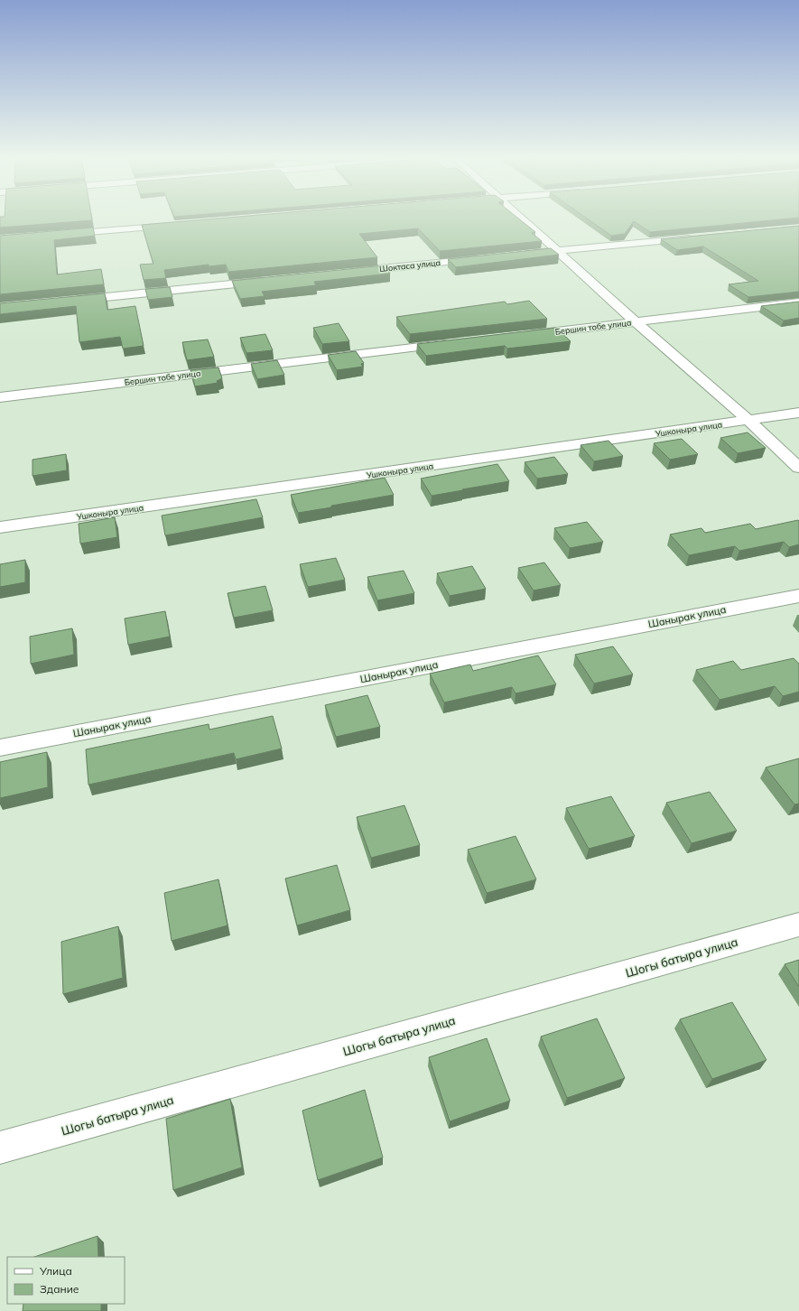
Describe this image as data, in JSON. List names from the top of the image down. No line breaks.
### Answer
{"streets":{"street":["Шоктаса улица","Бершин тобе улица","Ушконыра улица","Шанырак улица","Шогы батыра улица"]},"legend":["Улица","Здание"]}
